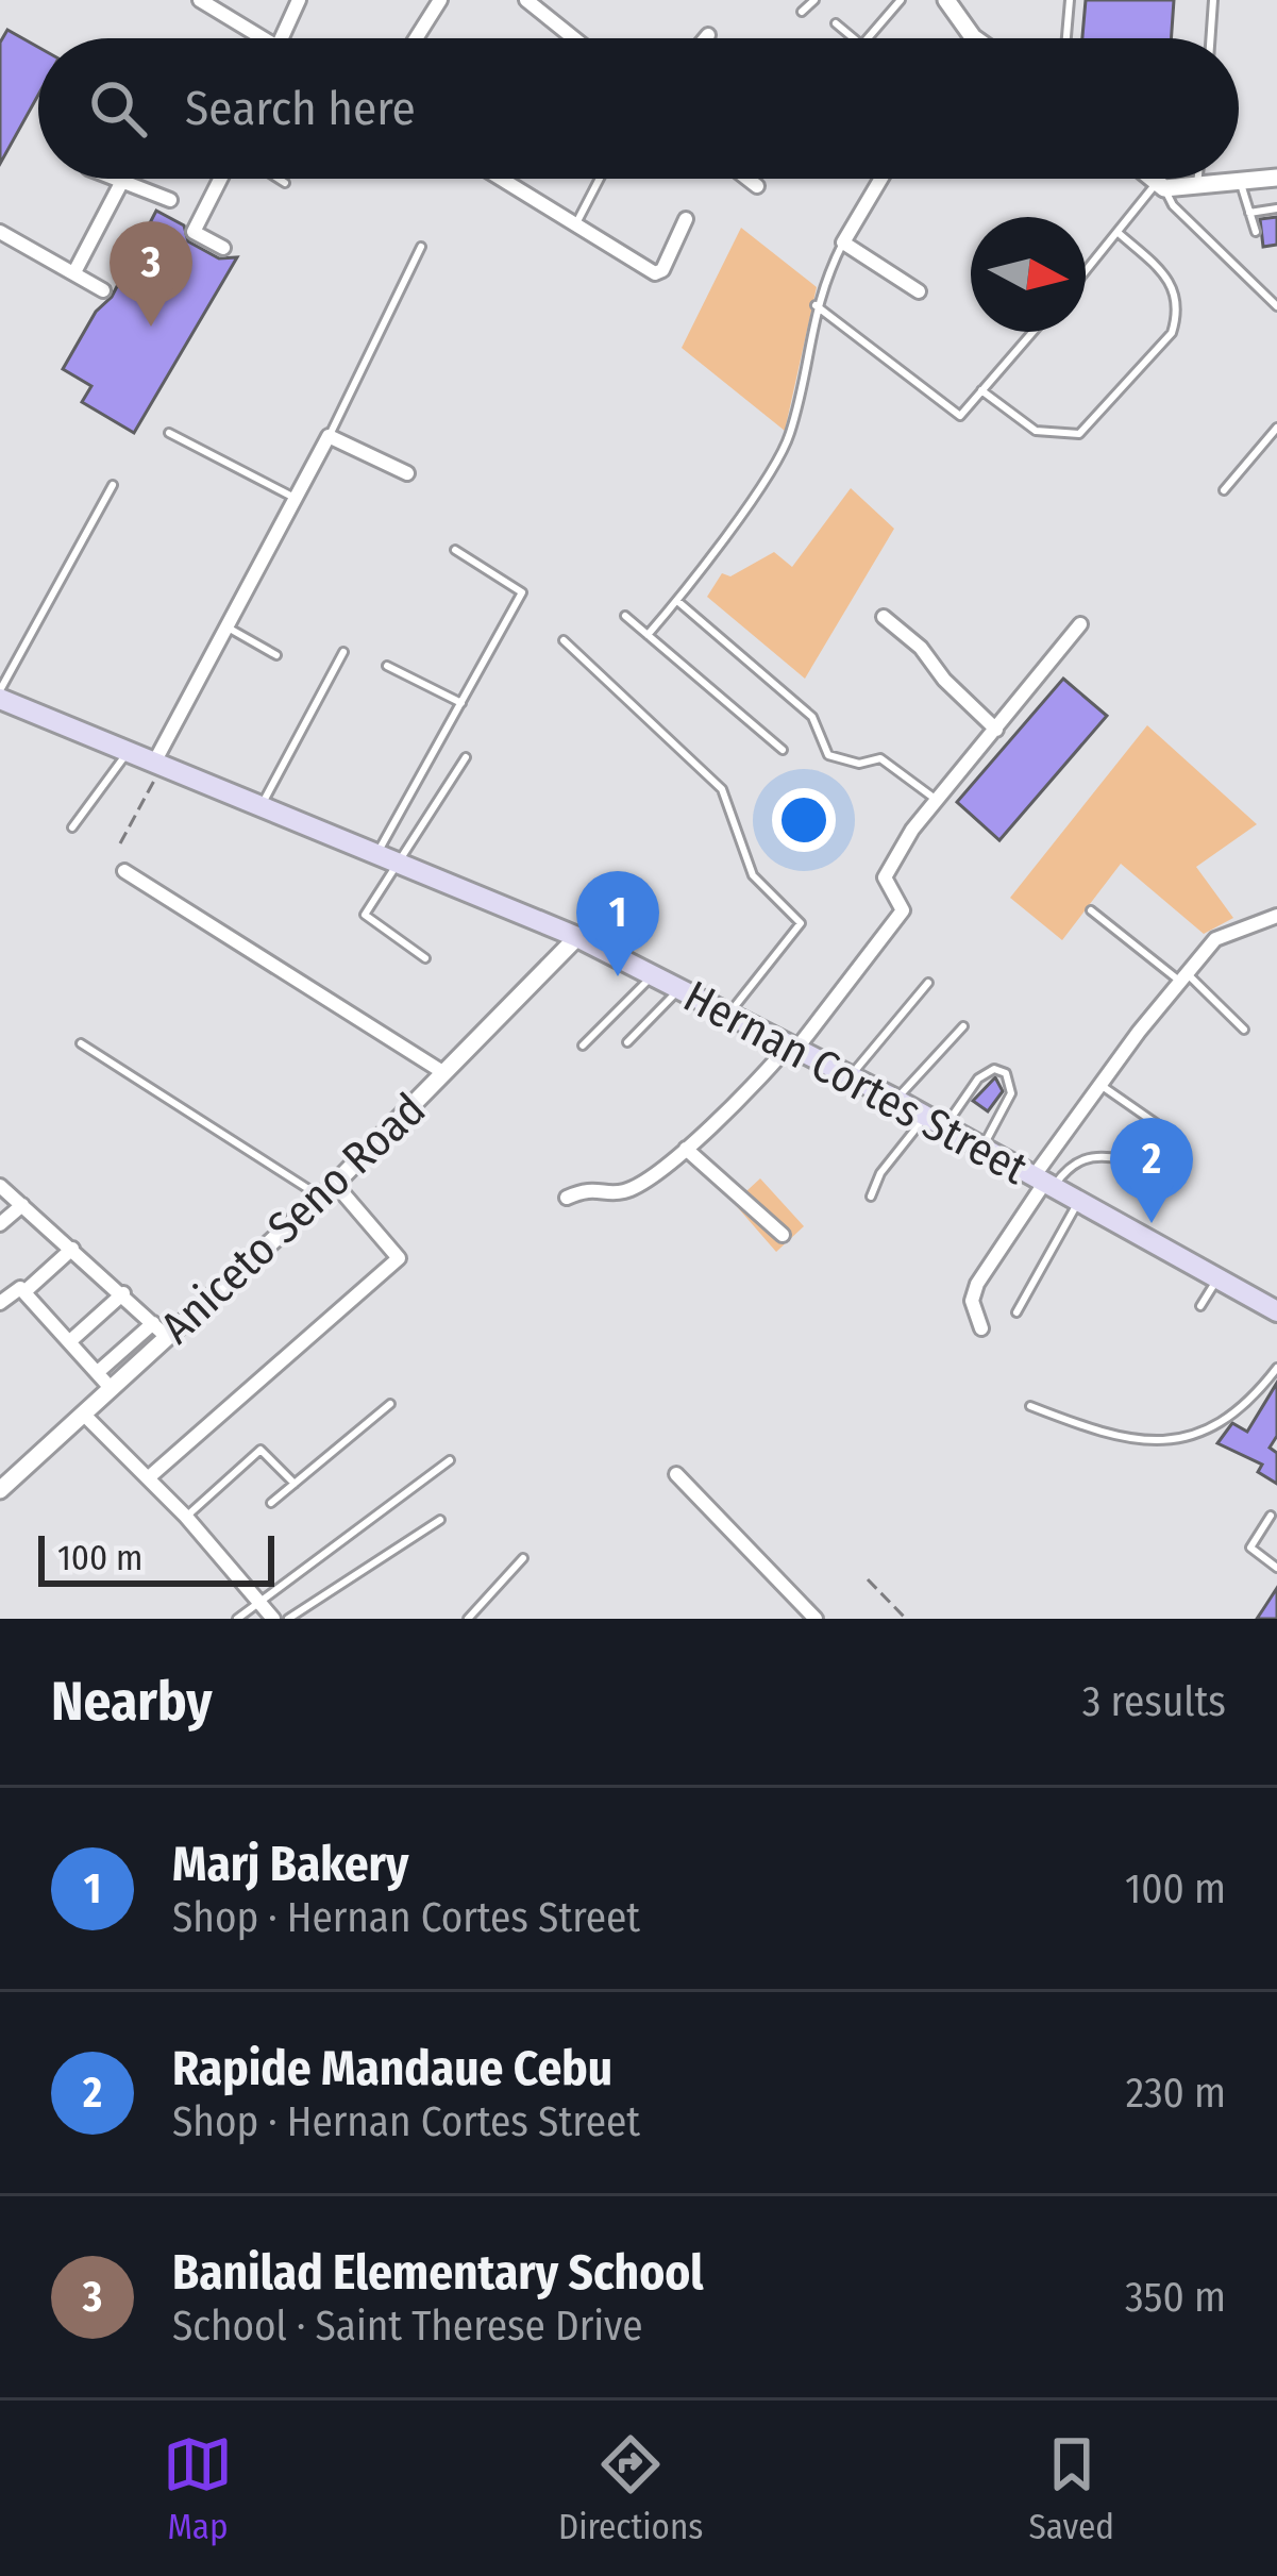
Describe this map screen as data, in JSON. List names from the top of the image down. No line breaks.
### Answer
{"streets":{"main road":["Hernan Cortes Street"],"street":["Aniceto Seno Road"]},"crossings":[["Hernan Cortes Street","Aniceto Seno Road"]],"scale_bar":"100 m","north":"right","page":{"search":"Search here","pins":["3","1","2"],"scale":"100 m","heading":["Nearby","3 results"],"list":[{"mark":"1","name":"Marj Bakery","note":"Shop · Hernan Cortes Street","value":"100 m"},{"mark":"2","name":"Rapide Mandaue Cebu","note":"Shop · Hernan Cortes Street","value":"230 m"},{"mark":"3","name":"Banilad Elementary School","note":"School · Saint Therese Drive","value":"350 m"}],"nav":["Map","Directions","Saved"]}}
